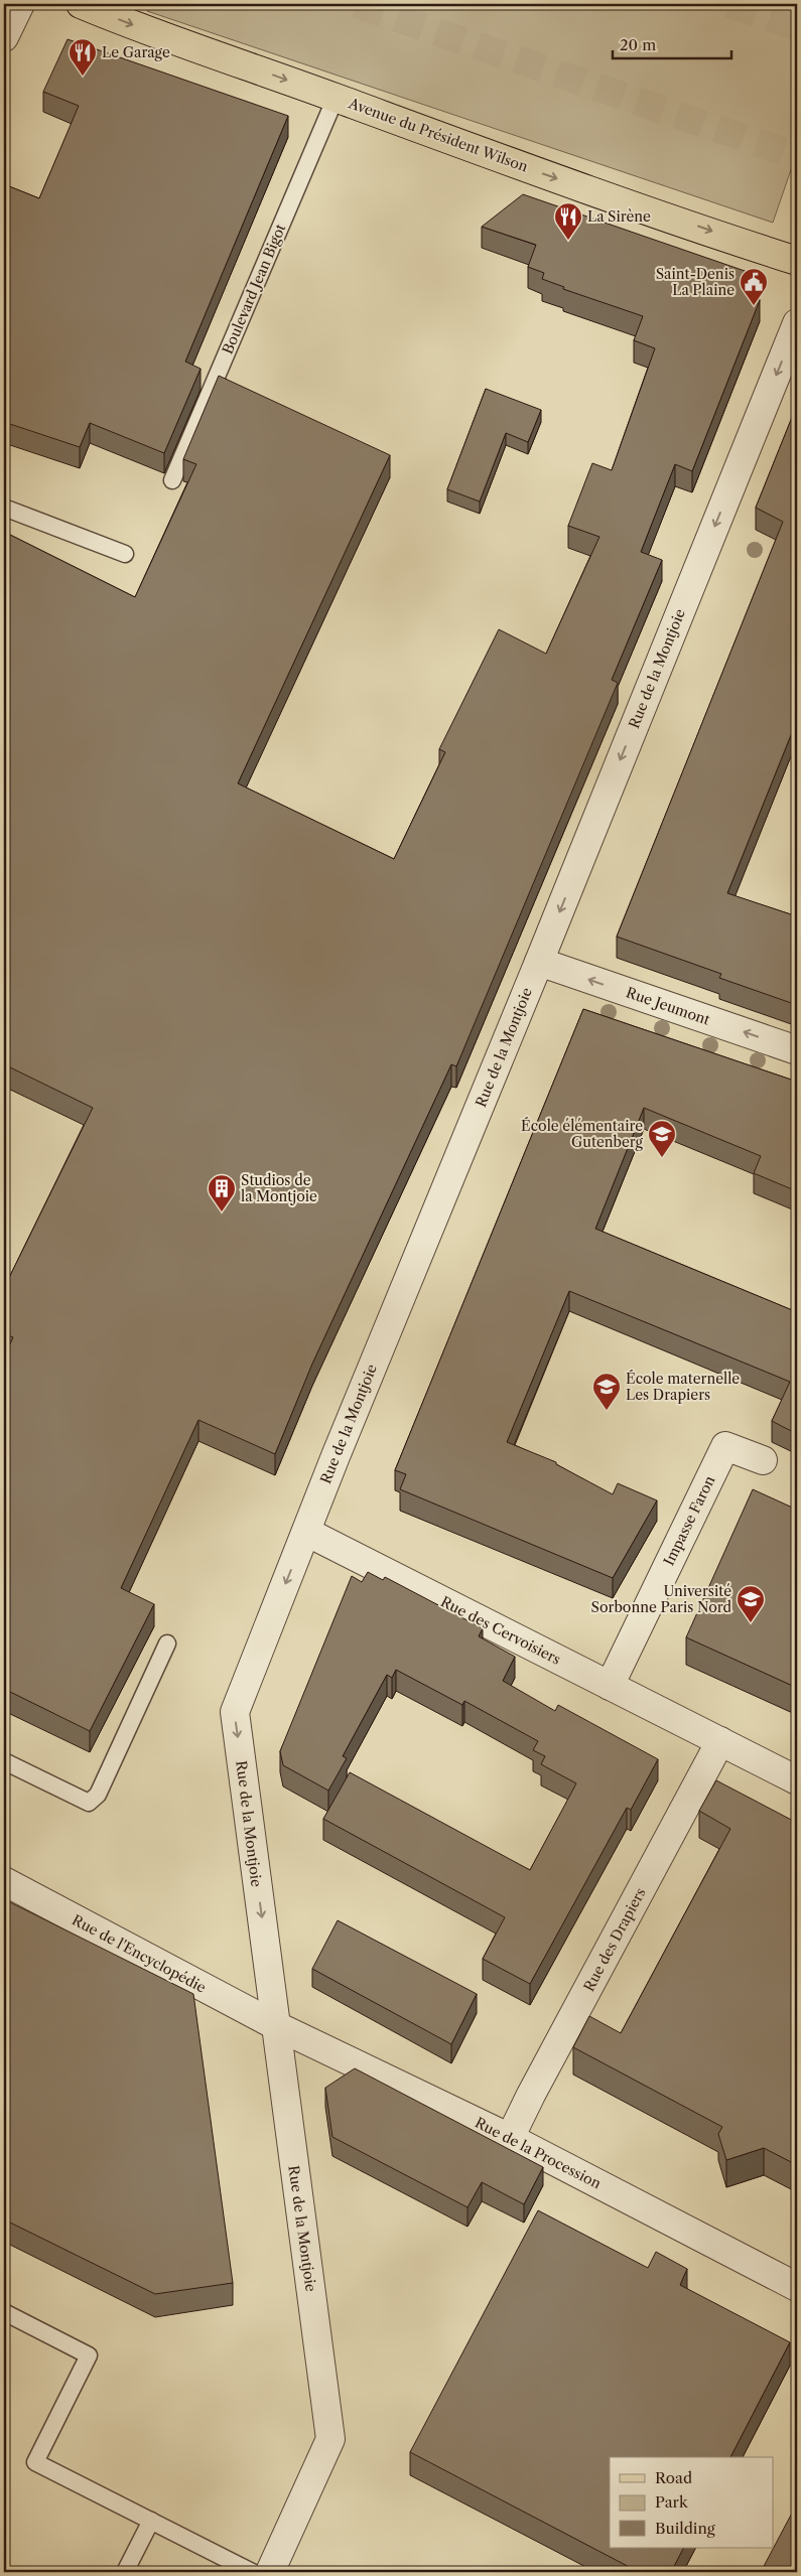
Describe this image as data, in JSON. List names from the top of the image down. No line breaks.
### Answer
{"streets":{"main road":["Avenue du Président Wilson"],"street":["Rue de la Montjoie","Rue Jeumont","Impasse Faron","Rue des Cervoisiers","Rue des Drapiers","Rue de l'Encyclopédie","Rue de la Procession"],"lane":["Boulevard Jean Bigot"]},"crossings":[["Avenue du Président Wilson","Boulevard Jean Bigot"],["Rue de la Montjoie","Rue Jeumont"],["Rue de la Montjoie","Rue des Cervoisiers"],["Rue de la Montjoie","Rue de l'Encyclopédie"],["Rue de la Montjoie","Rue de la Procession"],["Impasse Faron","Rue des Cervoisiers"],["Rue des Cervoisiers","Rue des Drapiers"],["Rue des Drapiers","Rue de la Procession"],["Rue de l'Encyclopédie","Rue de la Procession"]],"one_way":["Avenue du Président Wilson","Rue de la Montjoie","Rue Jeumont"],"places":{"restaurant":["Le Garage","La Sirène"],"public building":["Saint-Denis La Plaine"],"school or university":["École élémentaire Gutenberg","École maternelle Les Drapiers","Université Sorbonne Paris Nord"],"building":["Studios de la Montjoie"]},"legend":["Road","Park","Building"],"scale_bar":"20 m"}
